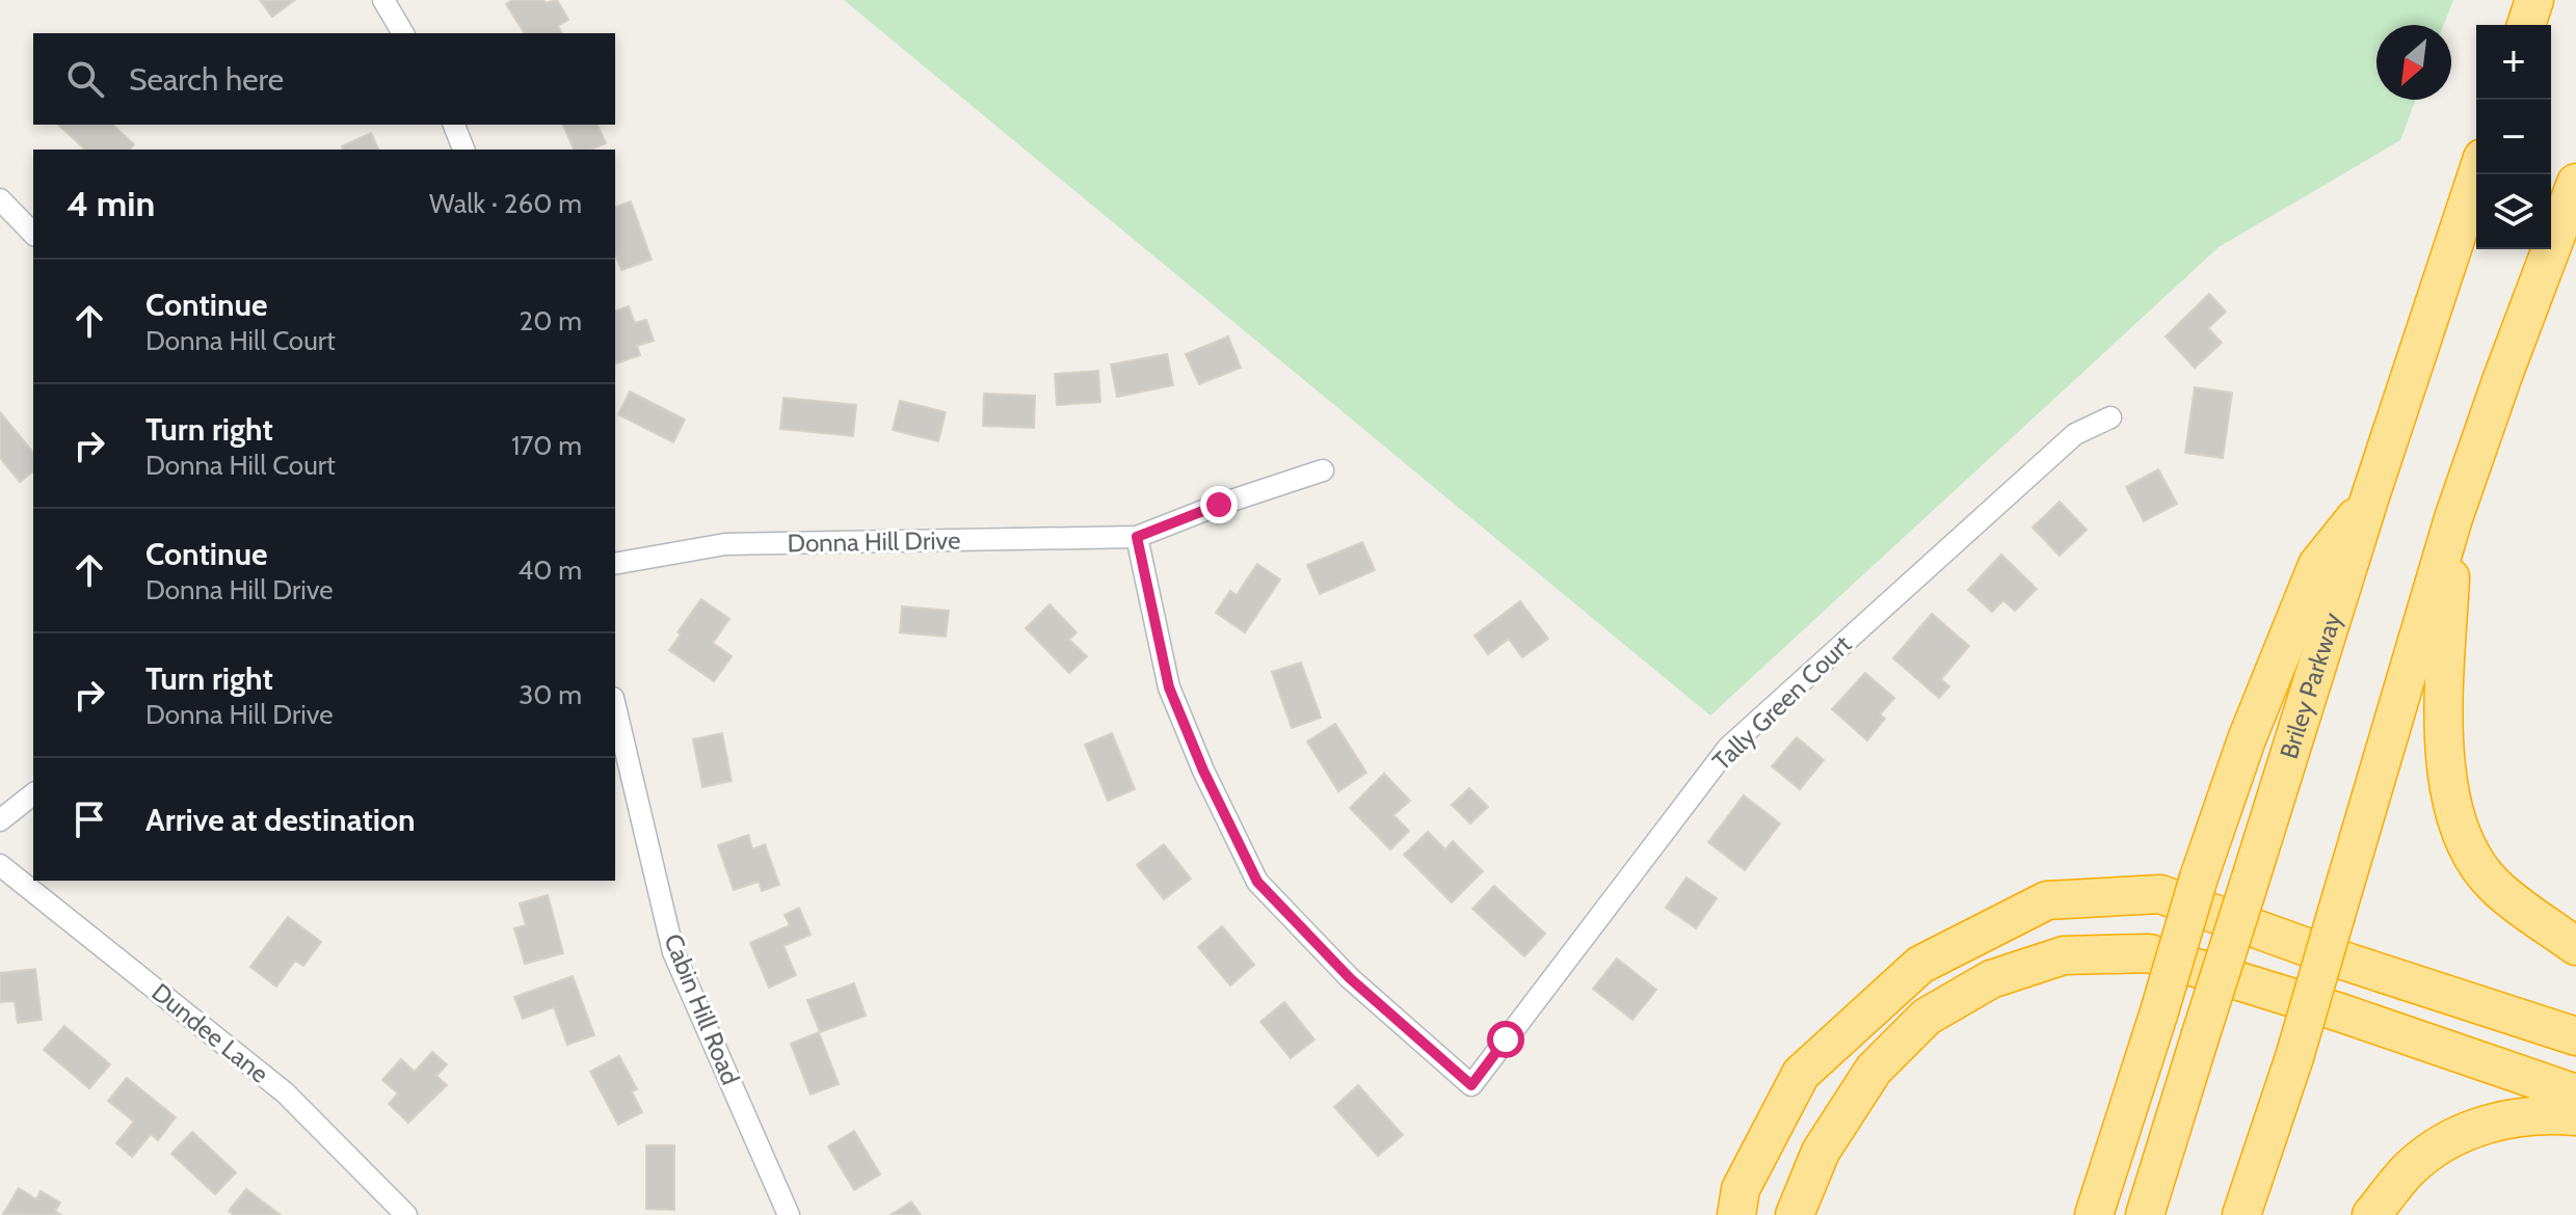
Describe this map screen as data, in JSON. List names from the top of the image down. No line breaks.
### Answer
{"streets":{"highway":["Briley Parkway"],"street":["Donna Hill Drive","Tally Green Court","Cabin Hill Road","Dundee Lane"]},"crossings":[["Donna Hill Drive","Tally Green Court"]],"north":"bottom left","page":{"map_buttons":["+","−"],"search":"Search here","heading":["4 min","Walk · 260 m"],"list":[["Continue","Donna Hill Court","20 m"],["Turn right","Donna Hill Court","170 m"],["Continue","Donna Hill Drive","40 m"],["Turn right","Donna Hill Drive","30 m"],"Arrive at destination"]}}
